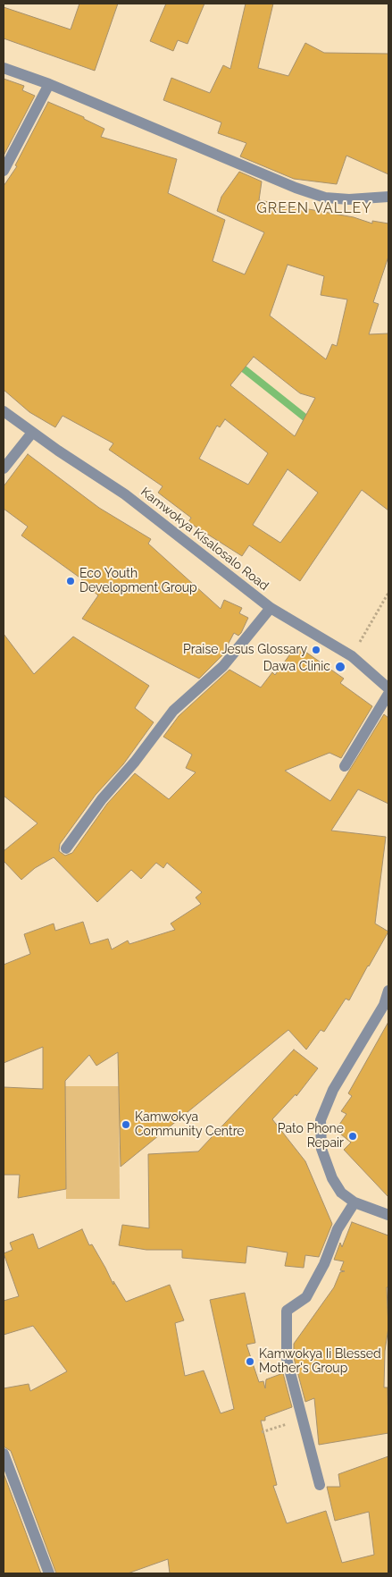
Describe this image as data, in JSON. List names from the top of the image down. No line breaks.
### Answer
{"streets":{"street":["Kamwokya Kisalosalo Road"]},"districts":["GREEN VALLEY"],"places":["Eco Youth Development Group","Praise Jesus Glossary","Dawa Clinic","Kamwokya Community Centre","Pato Phone Repair","Kamwokya Ii Blessed Mother's Group"]}
